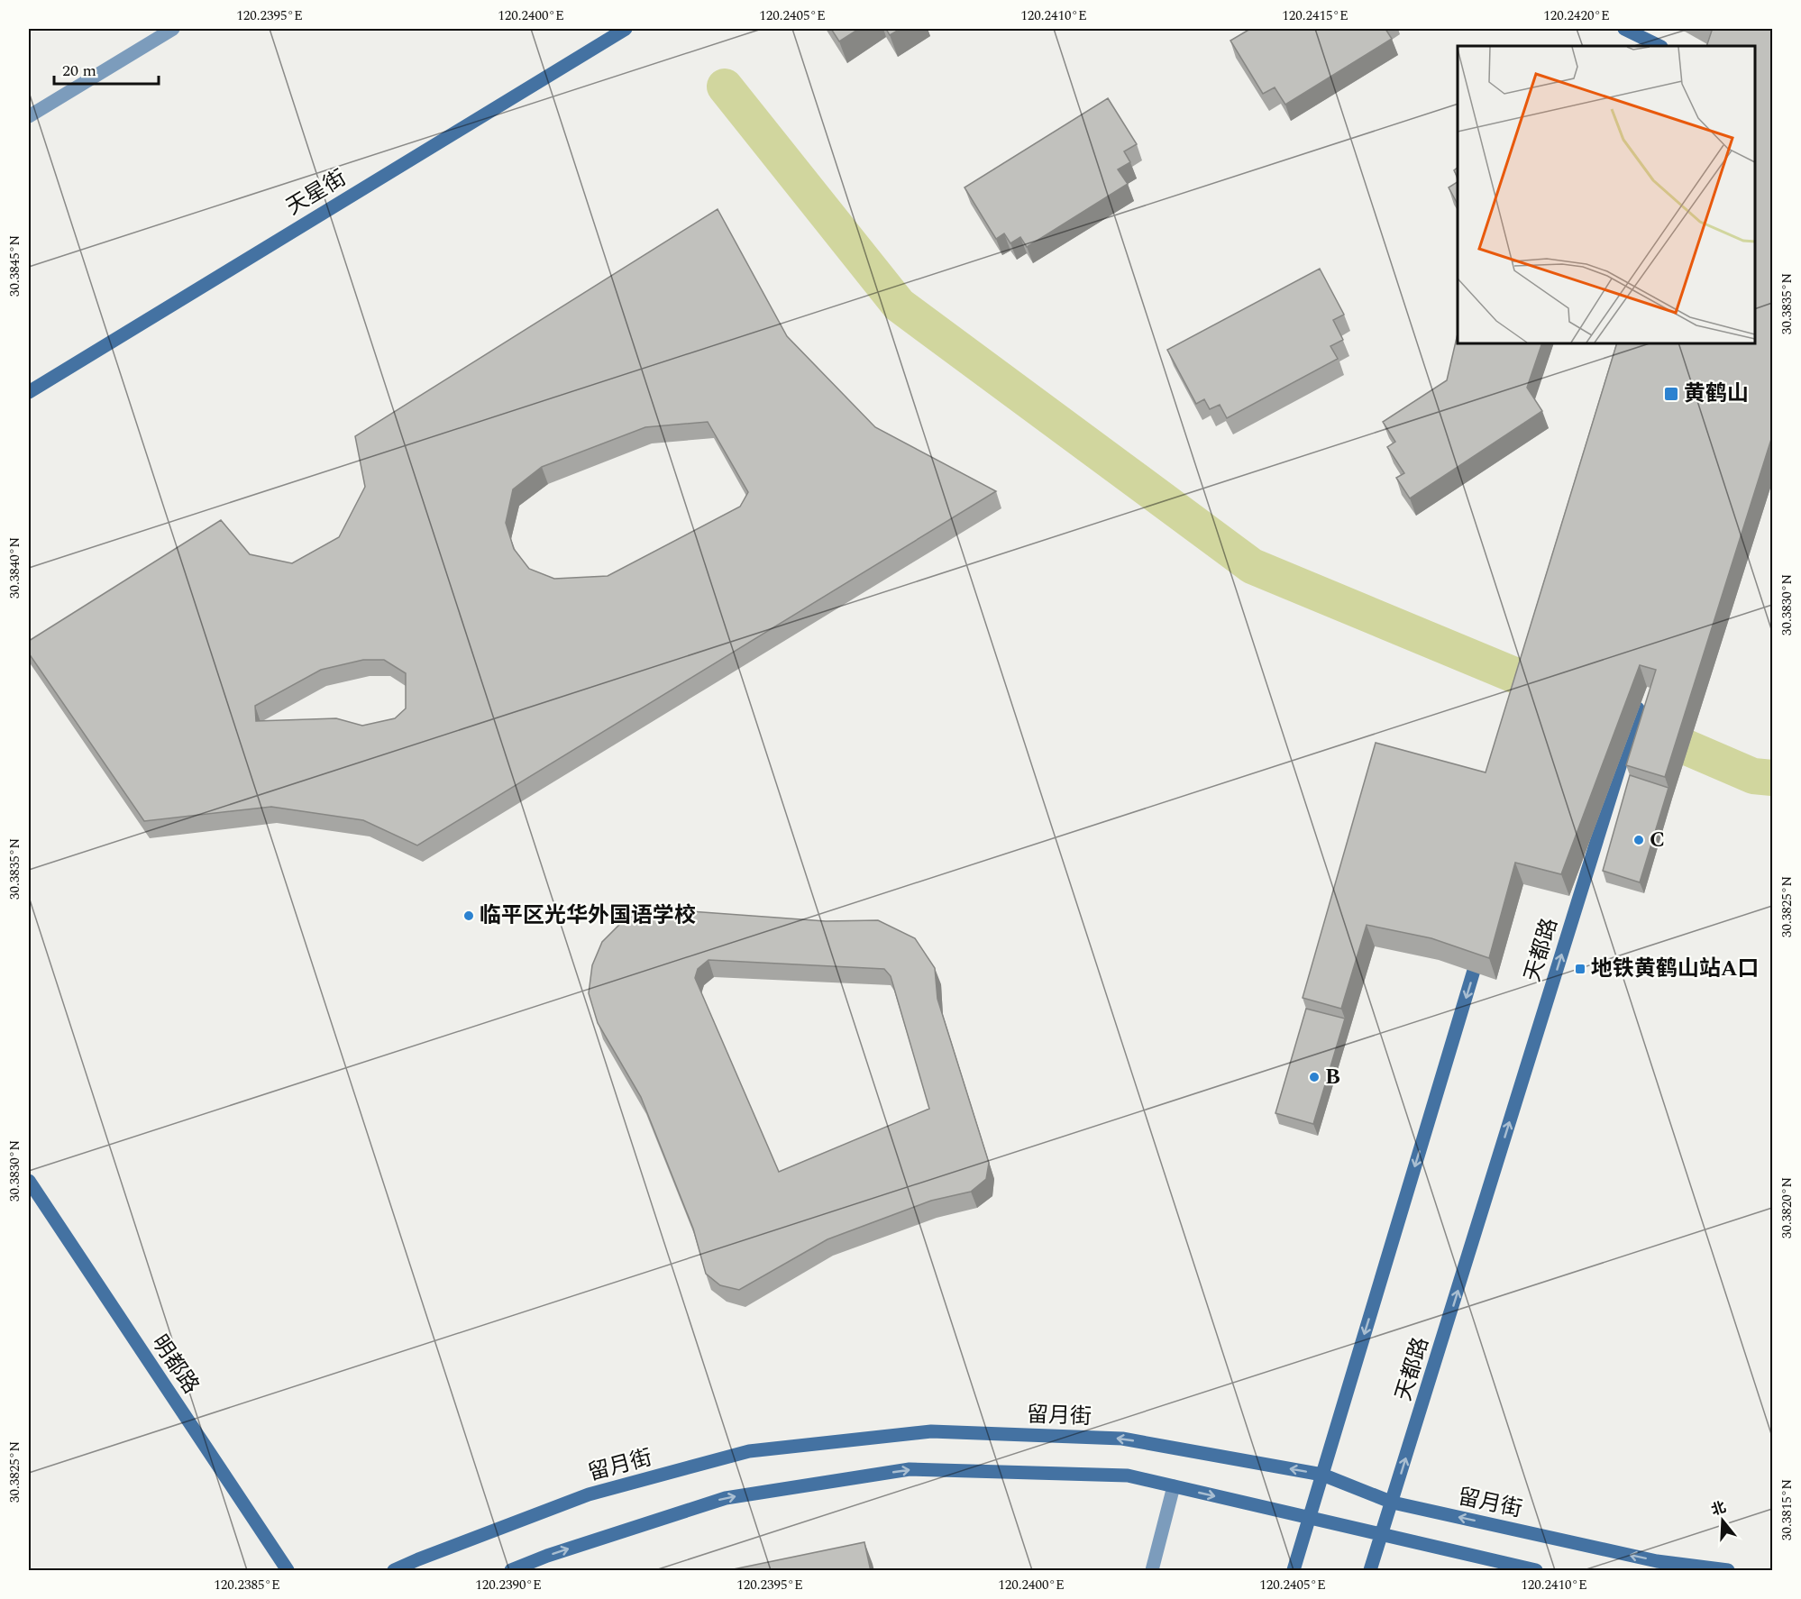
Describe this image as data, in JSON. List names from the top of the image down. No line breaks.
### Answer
{"streets":{"street":["天星街","天都路","明都路","留月街"]},"crossings":[["天都路","留月街"]],"places":{"transit":["黄鹤山","地铁黄鹤山站A口"],"other":["C","临平区光华外国语学校","B"]},"scale_bar":"20 m","north":"top","coordinates":["120.2395°E","120.2400°E","120.2405°E","120.2410°E","120.2415°E","120.2420°E","30.3845°N","30.3835°N","30.3840°N","30.3830°N","30.3825°N","30.3820°N","30.3815°N","120.2385°E","120.2390°E"]}
